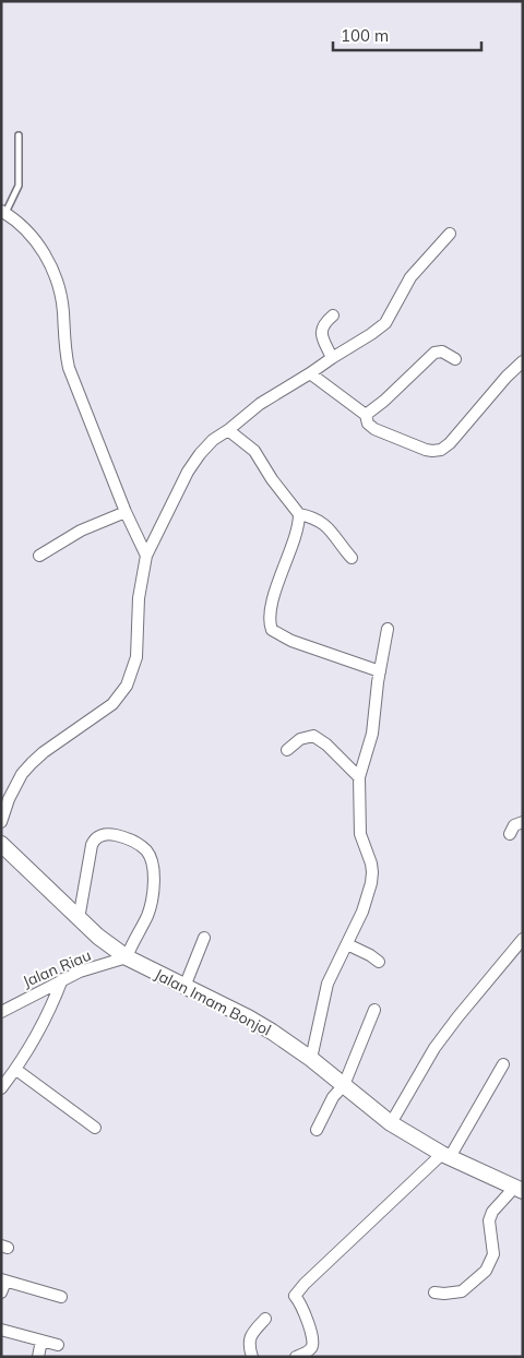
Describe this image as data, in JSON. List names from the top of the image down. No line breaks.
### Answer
{"streets":{"main road":["Jalan Imam Bonjol"],"street":["Jalan Riau"]},"crossings":[["Jalan Riau","Jalan Imam Bonjol"]],"scale_bar":"100 m"}
